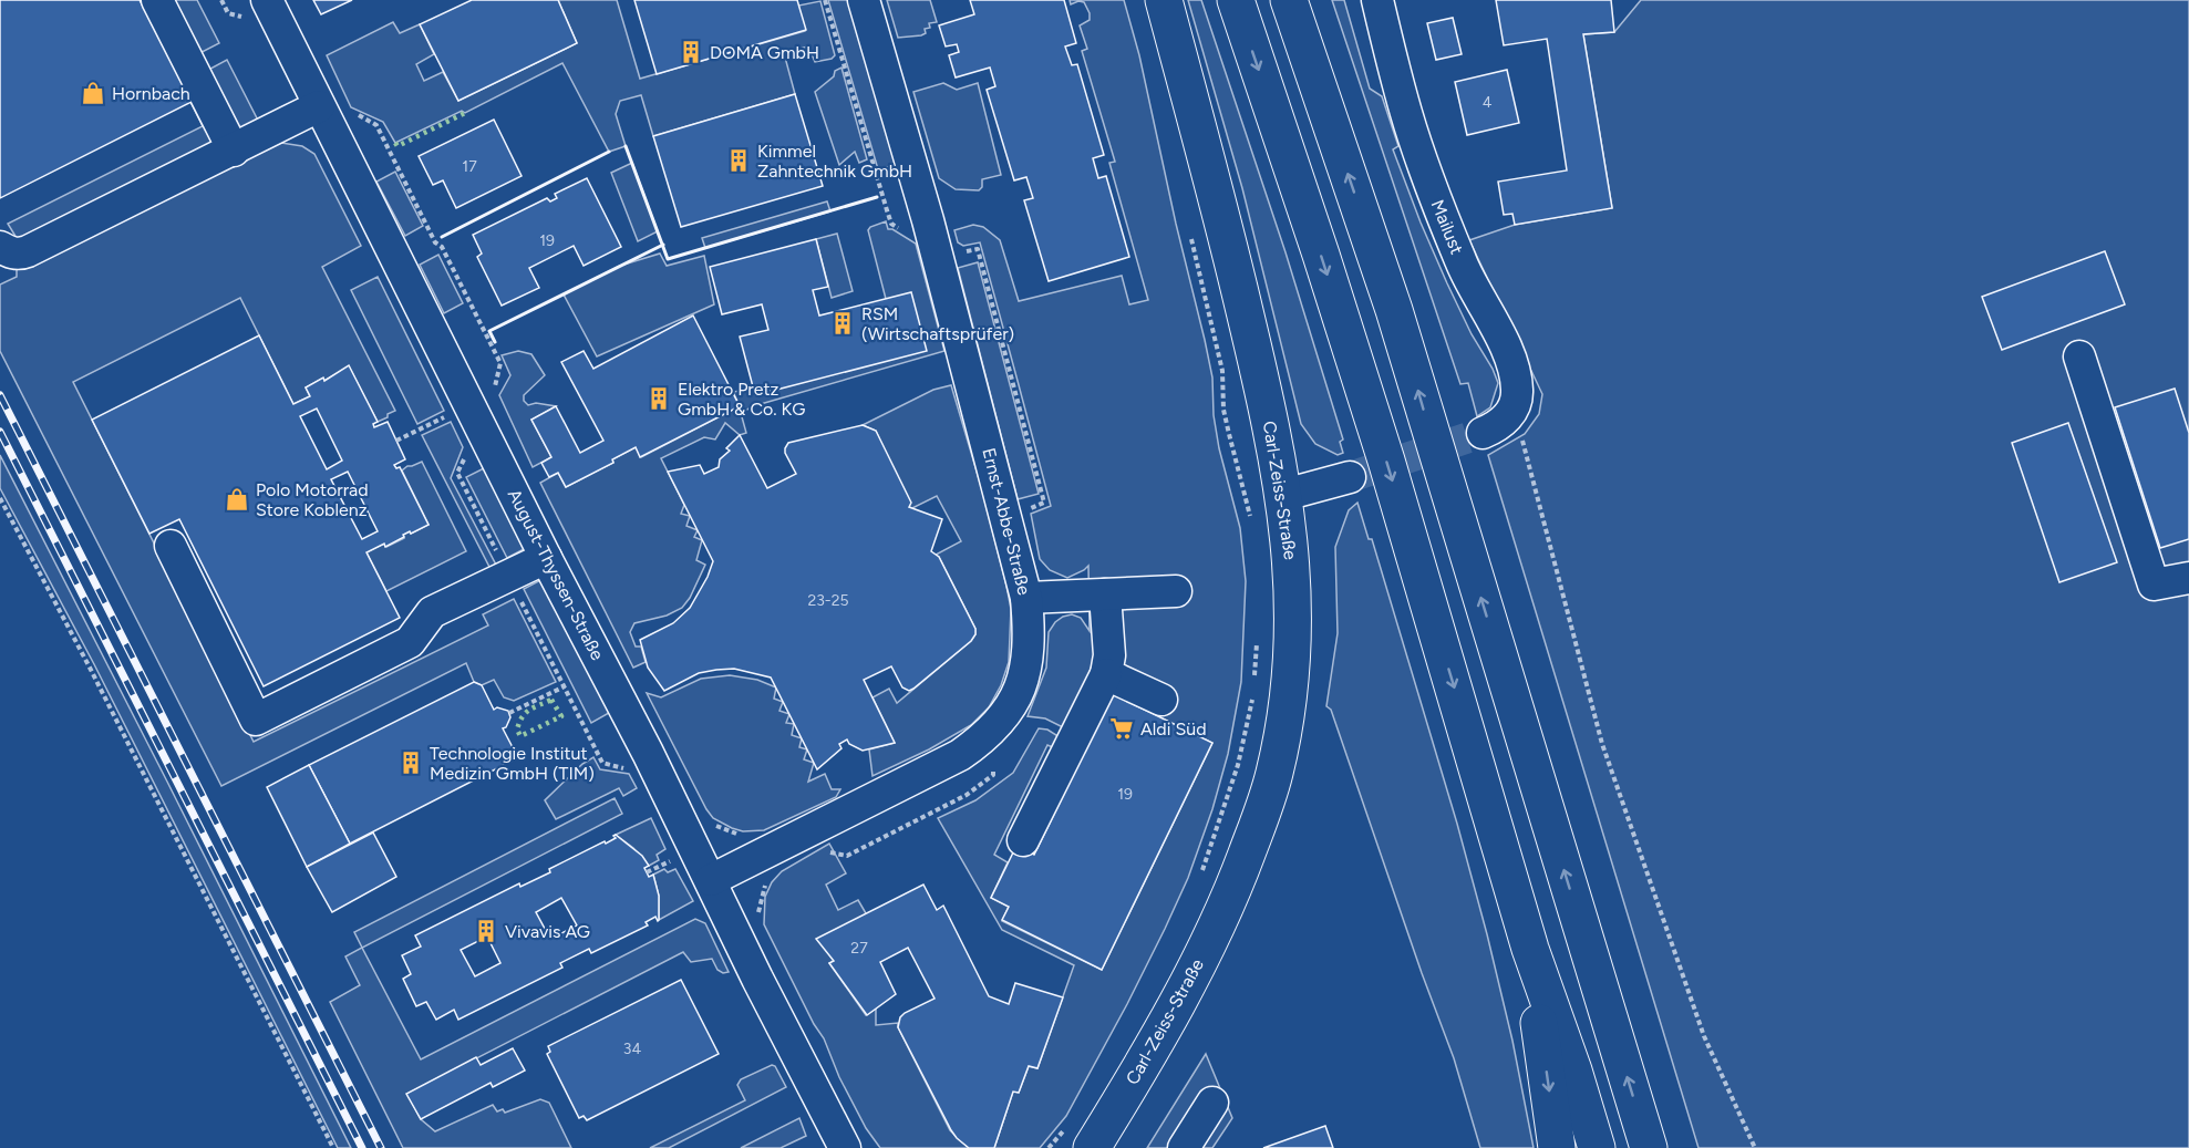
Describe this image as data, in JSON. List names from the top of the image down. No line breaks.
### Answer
{"streets":{"main road":["Carl-Zeiss-Straße"],"street":["Mailust","Ernst-Abbe-Straße","August-Thyssen-Straße"]},"crossings":[["Ernst-Abbe-Straße","August-Thyssen-Straße"]],"places":{"building":["DOMA GmbH","Kimmel Zahntechnik GmbH","RSM (Wirtschaftsprüfer)","Elektro Pretz GmbH & Co. KG","Technologie Institut Medizin GmbH (TIM)","Vivavis AG"],"shop":["Hornbach","Polo Motorrad Store Koblenz"],"supermarket":["Aldi Süd"]},"house_numbers":["4","17","19","23-25","19","27","34"]}
